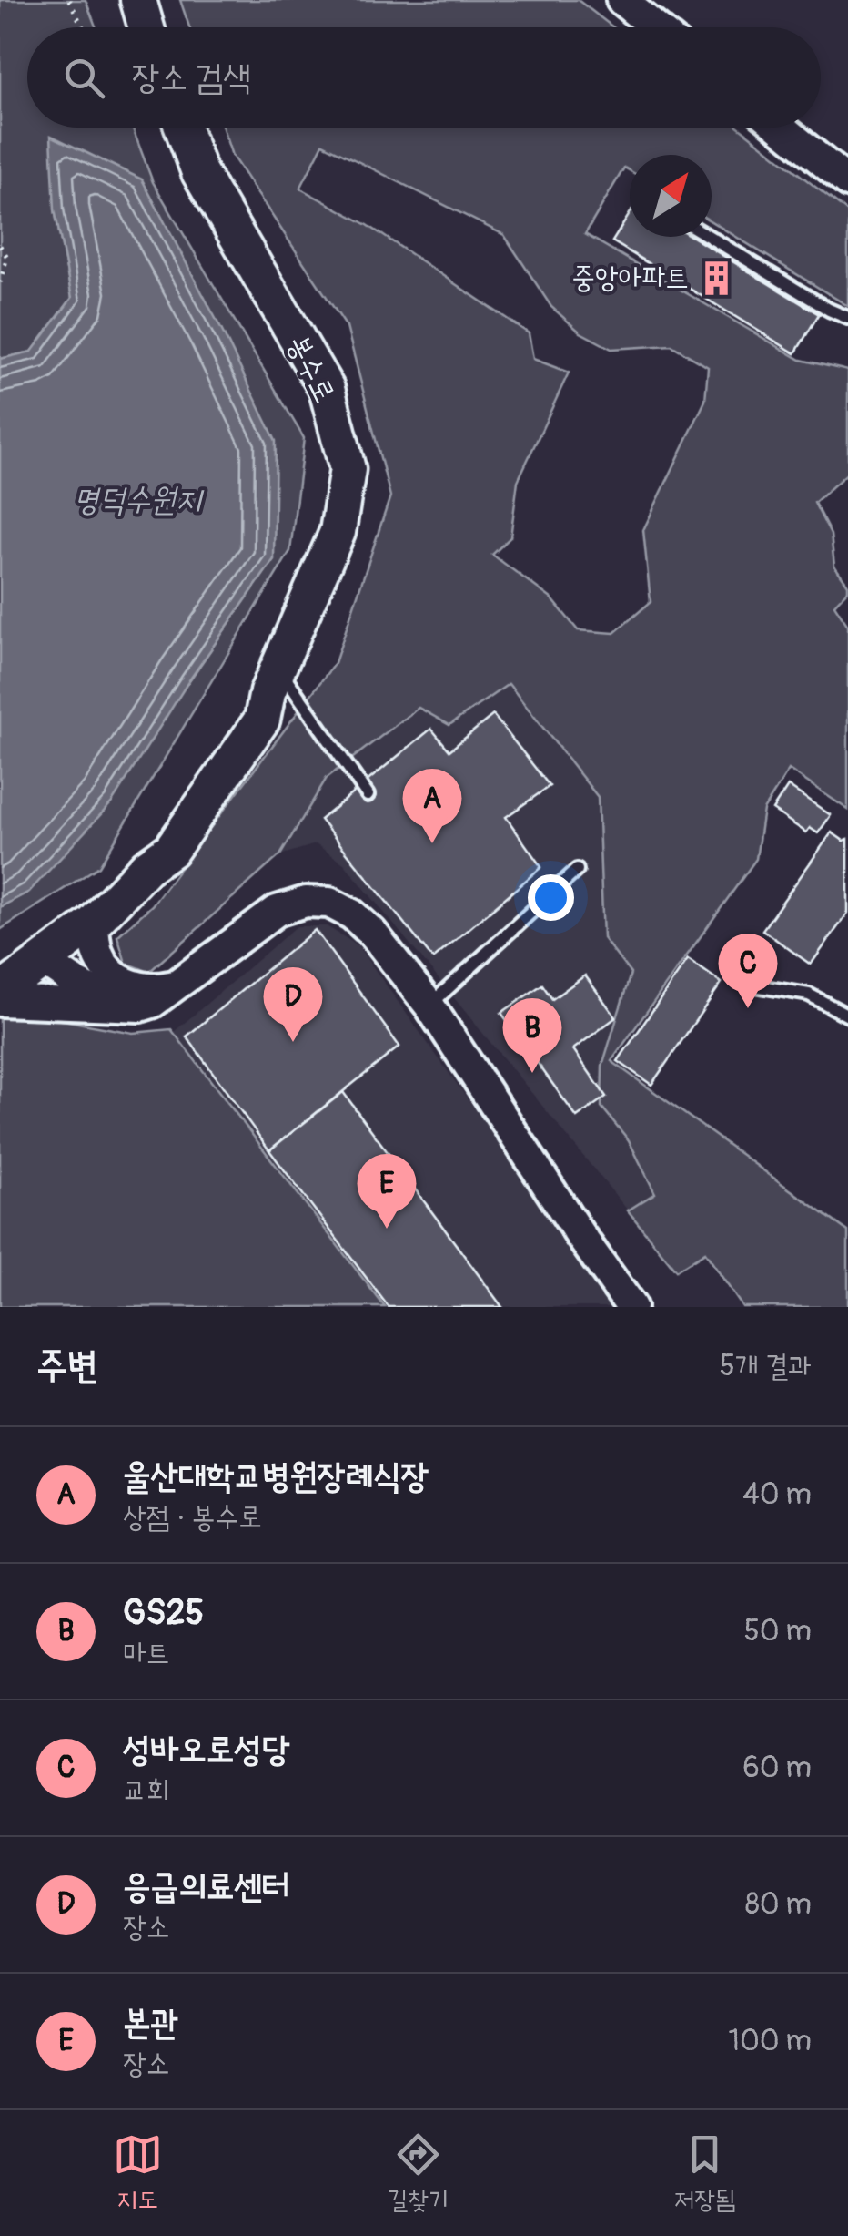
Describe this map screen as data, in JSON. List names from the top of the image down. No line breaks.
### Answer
{"streets":{"main road":["봉수로"]},"water":["명덕수원지"],"places":{"building":["중앙아파트"]},"north":"top right","page":{"search":"장소 검색","pins":["A","C","D","B","E"],"heading":["주변","5개 결과"],"list":[{"mark":"A","name":"울산대학교병원장례식장","note":"상점 · 봉수로","value":"40 m"},{"mark":"B","name":"GS25","note":"마트","value":"50 m"},{"mark":"C","name":"성바오로성당","note":"교회","value":"60 m"},{"mark":"D","name":"응급의료센터","note":"장소","value":"80 m"},{"mark":"E","name":"본관","note":"장소","value":"100 m"}],"nav":["지도","길찾기","저장됨"]}}
